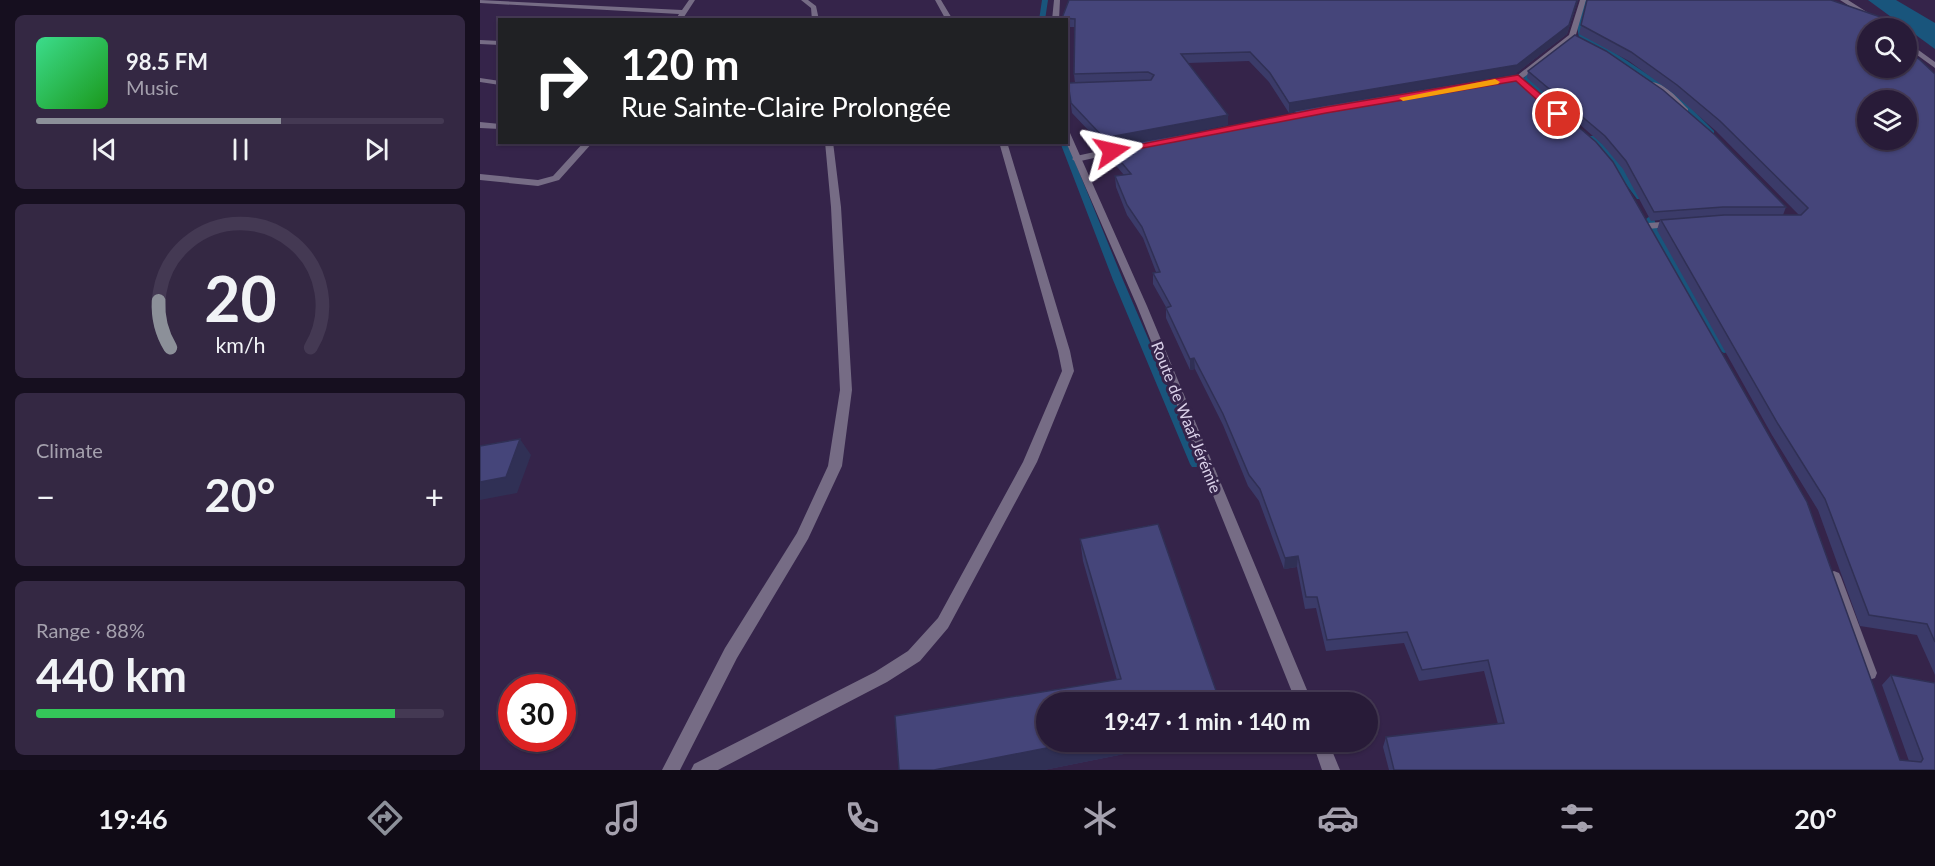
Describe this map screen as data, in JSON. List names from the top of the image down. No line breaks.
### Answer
{"streets":{"street":["Route de Waaf Jérémie"]},"page":{"turn":["120 m","Rue Sainte-Claire Prolongée"],"song":["98.5 FM","Music"],"tile":["Climate",["Range · 88%","440 km"]],"heat":["−","20°","+"],"limit":"30","trip":"19:47 · 1 min · 140 m","tabs":["19:46","20°"],"gauge":["20","km/h"]}}
